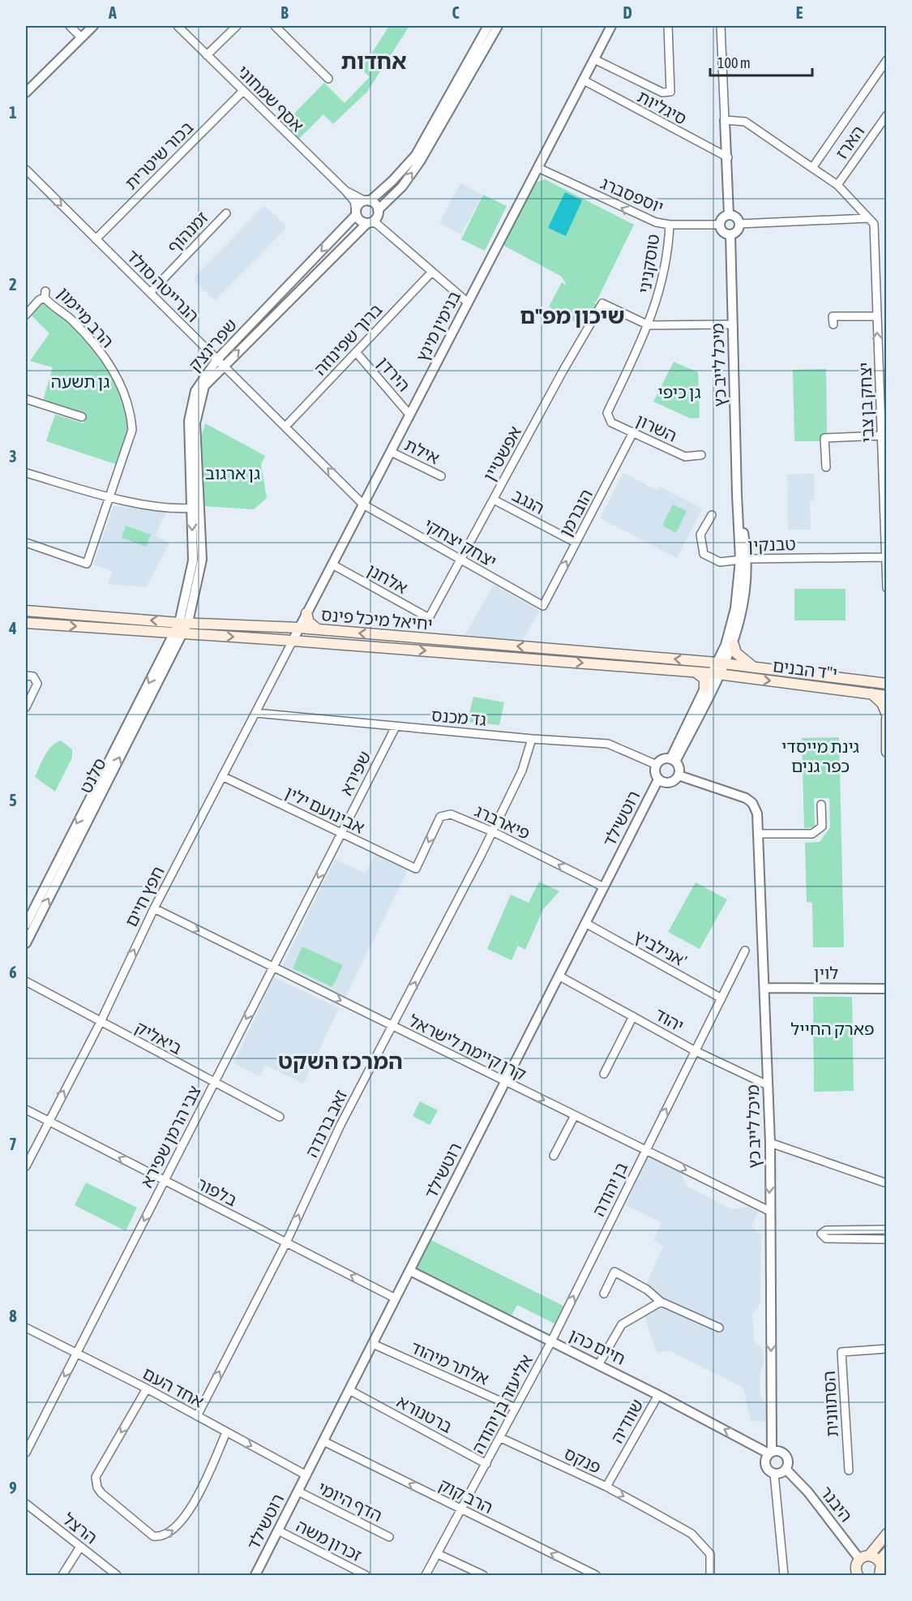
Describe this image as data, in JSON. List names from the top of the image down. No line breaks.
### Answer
{"streets":{"main road":["יחיאל מיכל פינס","י''ד הבנים"],"street":["אסף שמחוני","סיגליות","הארז","בכור שיטרית","יוספסברג","זמנהוף","טוסקניני","הנרייטה סולד","הרב מיימון","בנימין מינץ","ברוך שפינוזה","שפרינצק","מיכל לייב כץ","הירדן","יצחק בן צבי","השרון","אילת","אפשטיין","הנגב","הוברמן","יצחק יצחקי","טבנקין","אלחנן","גד מכנס","שפירא","סלנט","אבינועם ילין","רוטשילד","פיארברג","חפץ חיים","אנילביץ'","לוין","יהוד","ביאליק","קרן קיימת לישראל","זאב ברנדה","צבי הרמן שפירא","בן יהודה","בלפור","חיים כהן","אלתר מיהוד","אחד העם","אליעזר בן יהודה","הסתוונית","ברטנורא","שוודיה","פנקס","הרב קוק","הדף היומי","היבנר","הרצל","זכרון משה"]},"crossings":[["אסף שמחוני","בכור שיטרית"],["אסף שמחוני","שפרינצק"],["סיגליות","בנימין מינץ"],["בכור שיטרית","הנרייטה סולד"],["יוספסברג","טוסקניני"],["יוספסברג","בנימין מינץ"],["יוספסברג","מיכל לייב כץ"],["זמנהוף","הנרייטה סולד"],["טוסקניני","השרון"],["טוסקניני","אפשטיין"],["הנרייטה סולד","בנימין מינץ"],["הנרייטה סולד","ברוך שפינוזה"],["הנרייטה סולד","שפרינצק"],["הנרייטה סולד","יצחק יצחקי"],["בנימין מינץ","הירדן"],["בנימין מינץ","אילת"],["בנימין מינץ","יצחק יצחקי"],["בנימין מינץ","אלחנן"],["בנימין מינץ","יחיאל מיכל פינס"],["בנימין מינץ","חפץ חיים"],["ברוך שפינוזה","הירדן"],["שפרינצק","יחיאל מיכל פינס"],["שפרינצק","סלנט"],["מיכל לייב כץ","טבנקין"],["מיכל לייב כץ","יחיאל מיכל פינס"],["מיכל לייב כץ","י''ד הבנים"],["מיכל לייב כץ","גד מכנס"],["מיכל לייב כץ","רוטשילד"],["מיכל לייב כץ","לוין"],["מיכל לייב כץ","יהוד"],["מיכל לייב כץ","קרן קיימת לישראל"],["מיכל לייב כץ","חיים כהן"],["מיכל לייב כץ","היבנר"],["יצחק בן צבי","טבנקין"],["השרון","הוברמן"],["אפשטיין","הנגב"],["אפשטיין","יצחק יצחקי"],["אפשטיין","אלחנן"],["הנגב","הוברמן"],["הוברמן","יצחק יצחקי"],["יחיאל מיכל פינס","י''ד הבנים"],["יחיאל מיכל פינס","סלנט"],["יחיאל מיכל פינס","חפץ חיים"],["גד מכנס","שפירא"],["גד מכנס","רוטשילד"],["גד מכנס","חפץ חיים"],["גד מכנס","זאב ברנדה"],["שפירא","אבינועם ילין"],["שפירא","צבי הרמן שפירא"],["אבינועם ילין","פיארברג"],["אבינועם ילין","חפץ חיים"],["אבינועם ילין","צבי הרמן שפירא"],["רוטשילד","פיארברג"],["רוטשילד","אנילביץ'"],["רוטשילד","יהוד"],["רוטשילד","קרן קיימת לישראל"],["רוטשילד","בלפור"],["רוטשילד","חיים כהן"],["רוטשילד","אלתר מיהוד"],["רוטשילד","אחד העם"],["רוטשילד","ברטנורא"],["רוטשילד","הרב קוק"],["רוטשילד","הדף היומי"],["רוטשילד","זכרון משה"],["פיארברג","זאב ברנדה"],["חפץ חיים","ביאליק"],["חפץ חיים","קרן קיימת לישראל"],["חפץ חיים","בלפור"],["יהוד","בן יהודה"],["ביאליק","צבי הרמן שפירא"],["קרן קיימת לישראל","זאב ברנדה"],["קרן קיימת לישראל","צבי הרמן שפירא"],["קרן קיימת לישראל","בן יהודה"],["זאב ברנדה","בלפור"],["זאב ברנדה","אחד העם"],["צבי הרמן שפירא","בלפור"],["צבי הרמן שפירא","אחד העם"],["בן יהודה","חיים כהן"],["בן יהודה","אליעזר בן יהודה"],["חיים כהן","אליעזר בן יהודה"],["חיים כהן","שוודיה"],["חיים כהן","היבנר"],["אלתר מיהוד","אליעזר בן יהודה"],["אליעזר בן יהודה","ברטנורא"],["אליעזר בן יהודה","פנקס"],["אליעזר בן יהודה","הרב קוק"],["שוודיה","פנקס"]],"one_way":["יוספסברג","הוברמן","חפץ חיים","קרן קיימת לישראל","זאב ברנדה","צבי הרמן שפירא","בן יהודה","בלפור","פנקס","הרב קוק"],"districts":["אחדות","שיכון מפ\"ם","המרכז השקט"],"parks":["גן תשעה","גן כיפי","גן ארגוב","גינת מייסדי כפר גנים","פארק החייל"],"scale_bar":"100 m","grid":{"columns":["A","B","C","D","E"],"rows":["1","2","3","4","5","6","7","8","9"]}}
